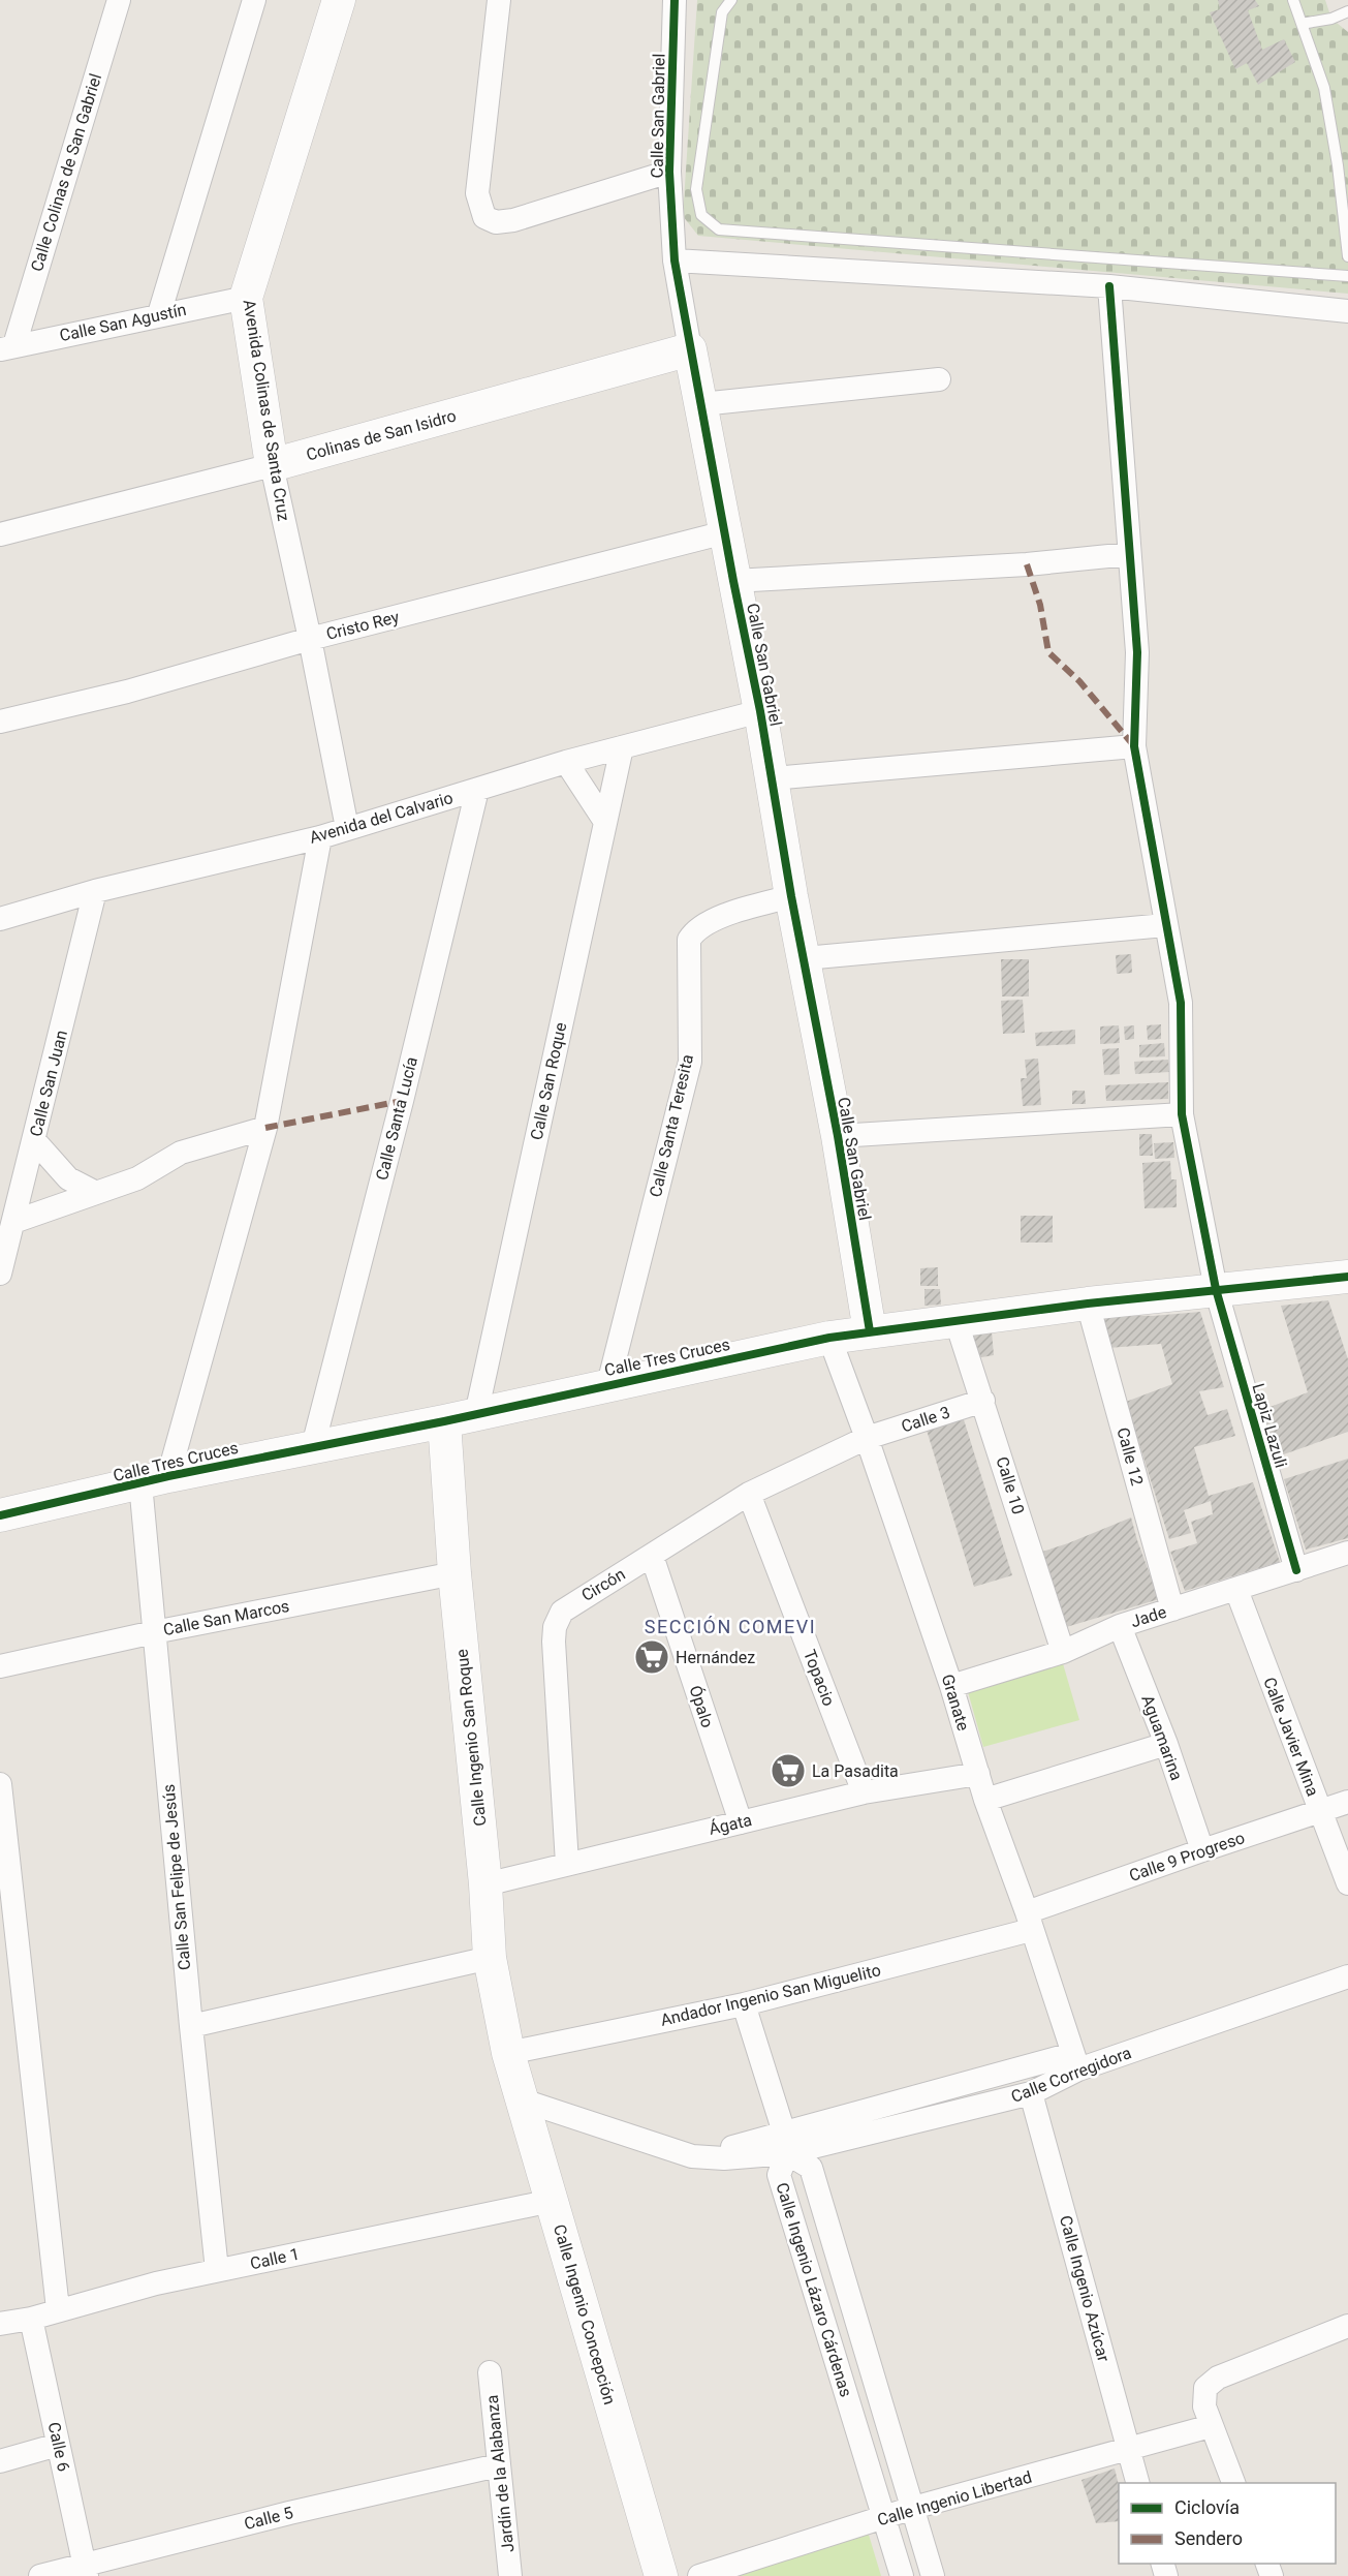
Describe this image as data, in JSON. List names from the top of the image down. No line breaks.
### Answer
{"streets":{"street":["Calle San Gabriel","Calle Colinas de San Gabriel","Calle San Agustín","Avenida Colinas de Santa Cruz","Colinas de San Isidro","Cristo Rey","Avenida del Calvario","Calle San Roque","Calle San Juan","Calle Santa Lucía","Calle Santa Teresita","Calle Tres Cruces","Calle 3","Lapiz Lazuli","Calle 12","Calle 10","Circón","Jade","Calle San Marcos","Topacio","Granate","Ópalo","Calle Javier Mina","Calle Ingenio San Roque","Aguamarina","Ágata","Calle 9 Progreso","Calle San Felipe de Jesús","Andador Ingenio San Miguelito","Calle Corregidora","Calle 1","Calle Ingenio Azúcar","Calle Ingenio Lázaro Cárdenas","Calle Ingenio Concepción","Calle 6","Jardín de la Alabanza","Calle Ingenio Libertad","Calle 5"]},"crossings":[["Calle San Gabriel","Colinas de San Isidro"],["Calle San Gabriel","Cristo Rey"],["Calle San Gabriel","Avenida del Calvario"],["Calle San Gabriel","Calle Santa Teresita"],["Calle San Gabriel","Calle Tres Cruces"],["Calle Colinas de San Gabriel","Calle San Agustín"],["Calle San Agustín","Avenida Colinas de Santa Cruz"],["Avenida Colinas de Santa Cruz","Colinas de San Isidro"],["Avenida Colinas de Santa Cruz","Cristo Rey"],["Avenida Colinas de Santa Cruz","Avenida del Calvario"],["Avenida del Calvario","Calle San Roque"],["Avenida del Calvario","Calle San Juan"],["Avenida del Calvario","Calle Santa Lucía"],["Calle San Roque","Calle Tres Cruces"],["Calle Santa Lucía","Calle Tres Cruces"],["Calle Santa Teresita","Calle Tres Cruces"],["Calle Tres Cruces","Lapiz Lazuli"],["Calle Tres Cruces","Calle 12"],["Calle Tres Cruces","Calle 10"],["Calle Tres Cruces","Granate"],["Calle Tres Cruces","Calle Ingenio San Roque"],["Calle Tres Cruces","Calle San Felipe de Jesús"],["Calle 3","Calle 10"],["Calle 3","Circón"],["Calle 3","Granate"],["Lapiz Lazuli","Jade"],["Calle 12","Jade"],["Calle 10","Jade"],["Circón","Topacio"],["Circón","Granate"],["Circón","Ópalo"],["Circón","Ágata"],["Jade","Granate"],["Jade","Calle Javier Mina"],["Jade","Aguamarina"],["Calle San Marcos","Calle Ingenio San Roque"],["Calle San Marcos","Calle San Felipe de Jesús"],["Topacio","Ágata"],["Granate","Ágata"],["Granate","Calle 9 Progreso"],["Granate","Andador Ingenio San Miguelito"],["Granate","Calle Corregidora"],["Ópalo","Ágata"],["Calle Javier Mina","Calle 9 Progreso"],["Calle Ingenio San Roque","Ágata"],["Calle Ingenio San Roque","Andador Ingenio San Miguelito"],["Calle Ingenio San Roque","Calle Ingenio Concepción"],["Aguamarina","Calle 9 Progreso"],["Calle 9 Progreso","Andador Ingenio San Miguelito"],["Calle San Felipe de Jesús","Calle 1"],["Andador Ingenio San Miguelito","Calle Ingenio Lázaro Cárdenas"],["Andador Ingenio San Miguelito","Calle Ingenio Concepción"],["Calle Corregidora","Calle Ingenio Azúcar"],["Calle Corregidora","Calle Ingenio Lázaro Cárdenas"],["Calle 1","Calle Ingenio Concepción"],["Calle 1","Calle 6"],["Calle Ingenio Azúcar","Calle Ingenio Libertad"],["Calle Ingenio Lázaro Cárdenas","Calle Ingenio Libertad"],["Calle 6","Calle 5"],["Jardín de la Alabanza","Calle 5"]],"districts":["SECCIÓN COMEVI"],"places":{"supermarket":["Hernández","La Pasadita"]},"legend":["Ciclovía","Sendero"]}
